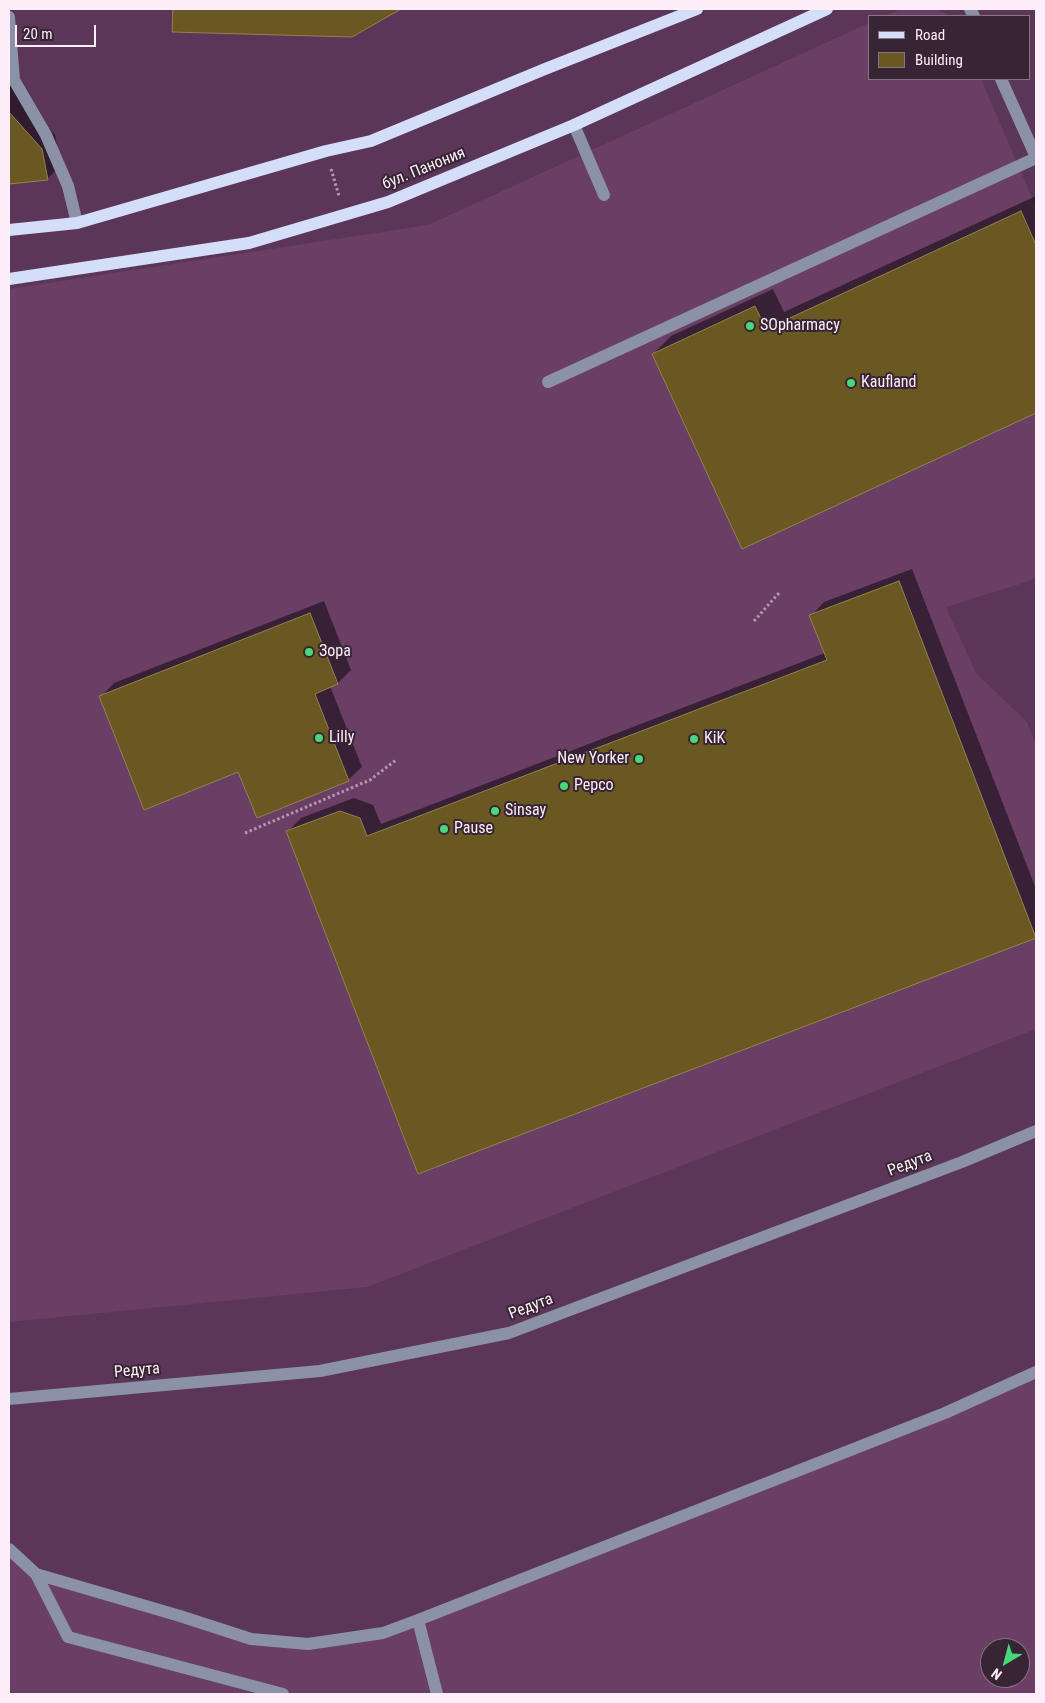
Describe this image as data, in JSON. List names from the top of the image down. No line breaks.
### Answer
{"streets":{"main road":["бул. Панония"],"street":["Редута"]},"places":["SOpharmacy","Kaufland","Зора","Lilly","KiK","New Yorker","Pepco","Sinsay","Pause"],"legend":["Road","Building"],"scale_bar":"20 m","north":"bottom left"}
